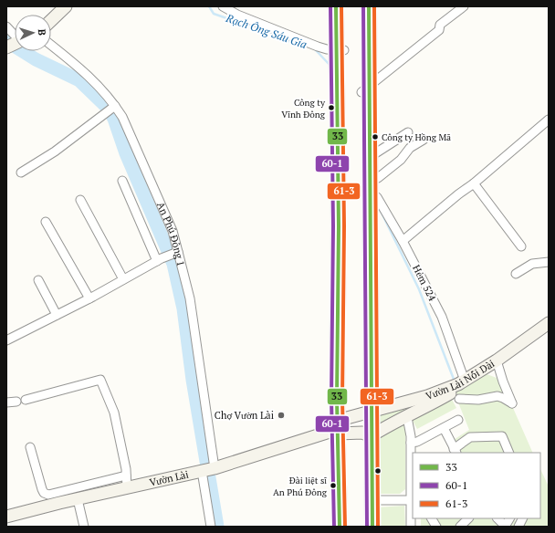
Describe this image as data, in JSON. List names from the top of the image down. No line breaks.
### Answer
{"streets":{"main road":["Vườn Lài Nối Dài","Vườn Lài"],"street":["An Phú Đông 1","Hẻm 524"]},"crossings":[["An Phú Đông 1","Vườn Lài"],["Hẻm 524","Vườn Lài Nối Dài"],["Hẻm 524","Vườn Lài"],["Vườn Lài Nối Dài","Vườn Lài"]],"water":["Rạch Ông Sáu Gia"],"places":["Công ty Vĩnh Đông","Công ty Hồng Mã","Chợ Vườn Lài","Đài liệt sĩ An Phú Đông"],"lines":["transit line 33","transit line 60-1","transit line 61-3"],"legend":["33","60-1","61-3"],"north":"right"}
